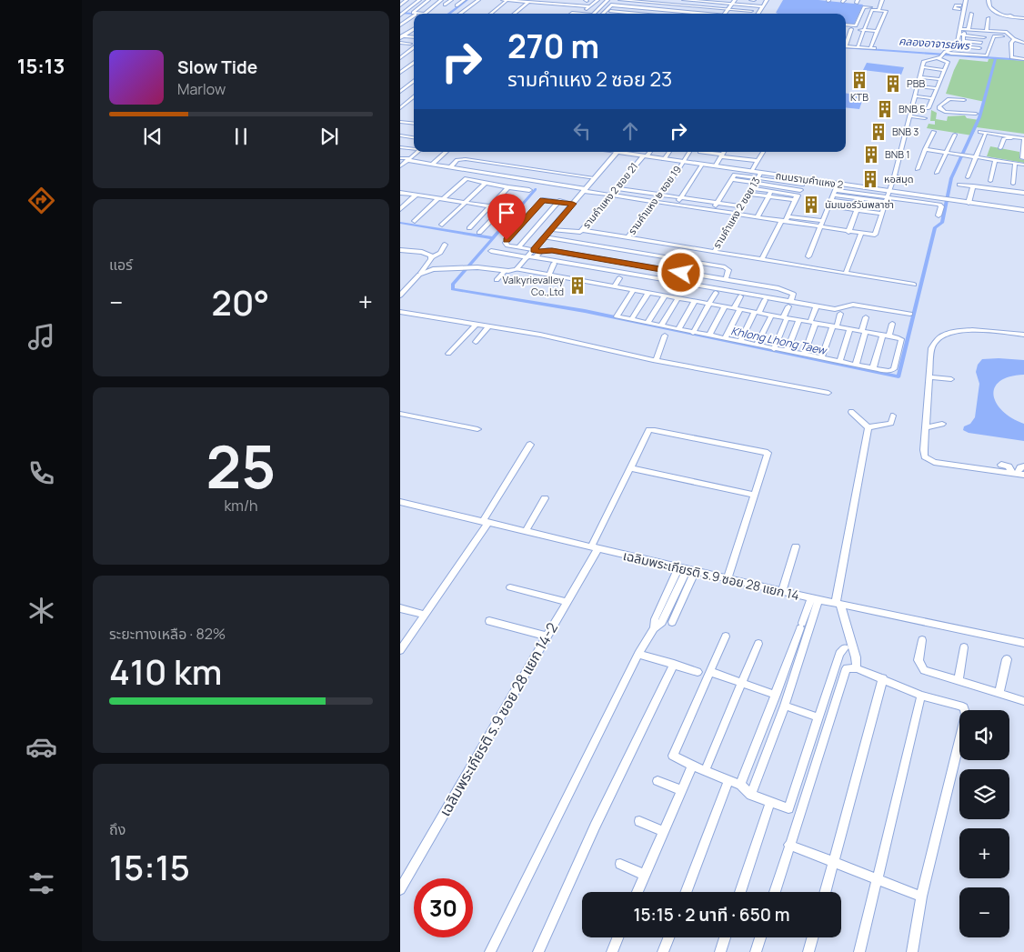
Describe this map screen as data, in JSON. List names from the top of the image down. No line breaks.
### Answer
{"streets":{"main road":["ถนนรามคำแหง 2"],"street":["รามคำแหง 2 ซอย 21","รามคำแหง ๒ ซอย 19","รามคำแหง 2 ซอย 13","เฉลิมพระเกียรติ ร.9 ซอย 28 แยก 14","เฉลิมพระเกียรติ ร.9 ซอย 28 แยก 14-2"]},"crossings":[["ถนนรามคำแหง 2","รามคำแหง 2 ซอย 21"],["ถนนรามคำแหง 2","รามคำแหง ๒ ซอย 19"],["ถนนรามคำแหง 2","รามคำแหง 2 ซอย 13"],["เฉลิมพระเกียรติ ร.9 ซอย 28 แยก 14","เฉลิมพระเกียรติ ร.9 ซอย 28 แยก 14-2"]],"water":["คลองอาจารย์พร","Khlong Lhong Taew"],"places":{"building":["KTB","PBB","BNB 5","BNB 3","BNB 1","หอสมุด","นัมเบอร์วันพลาซ่า","Valkyrievalley Co.,Ltd"]},"page":{"tabs":"15:13","turn":["270 m","รามคำแหง 2 ซอย 23"],"song":["Slow Tide","Marlow"],"tile":["แอร์",["25","km/h"],["ระยะทางเหลือ · 82%","410 km"],["ถึง","15:15"]],"heat":["−","20°","+"],"map_buttons":["+","−"],"limit":"30","trip":"15:15 · 2 นาที · 650 m"}}
